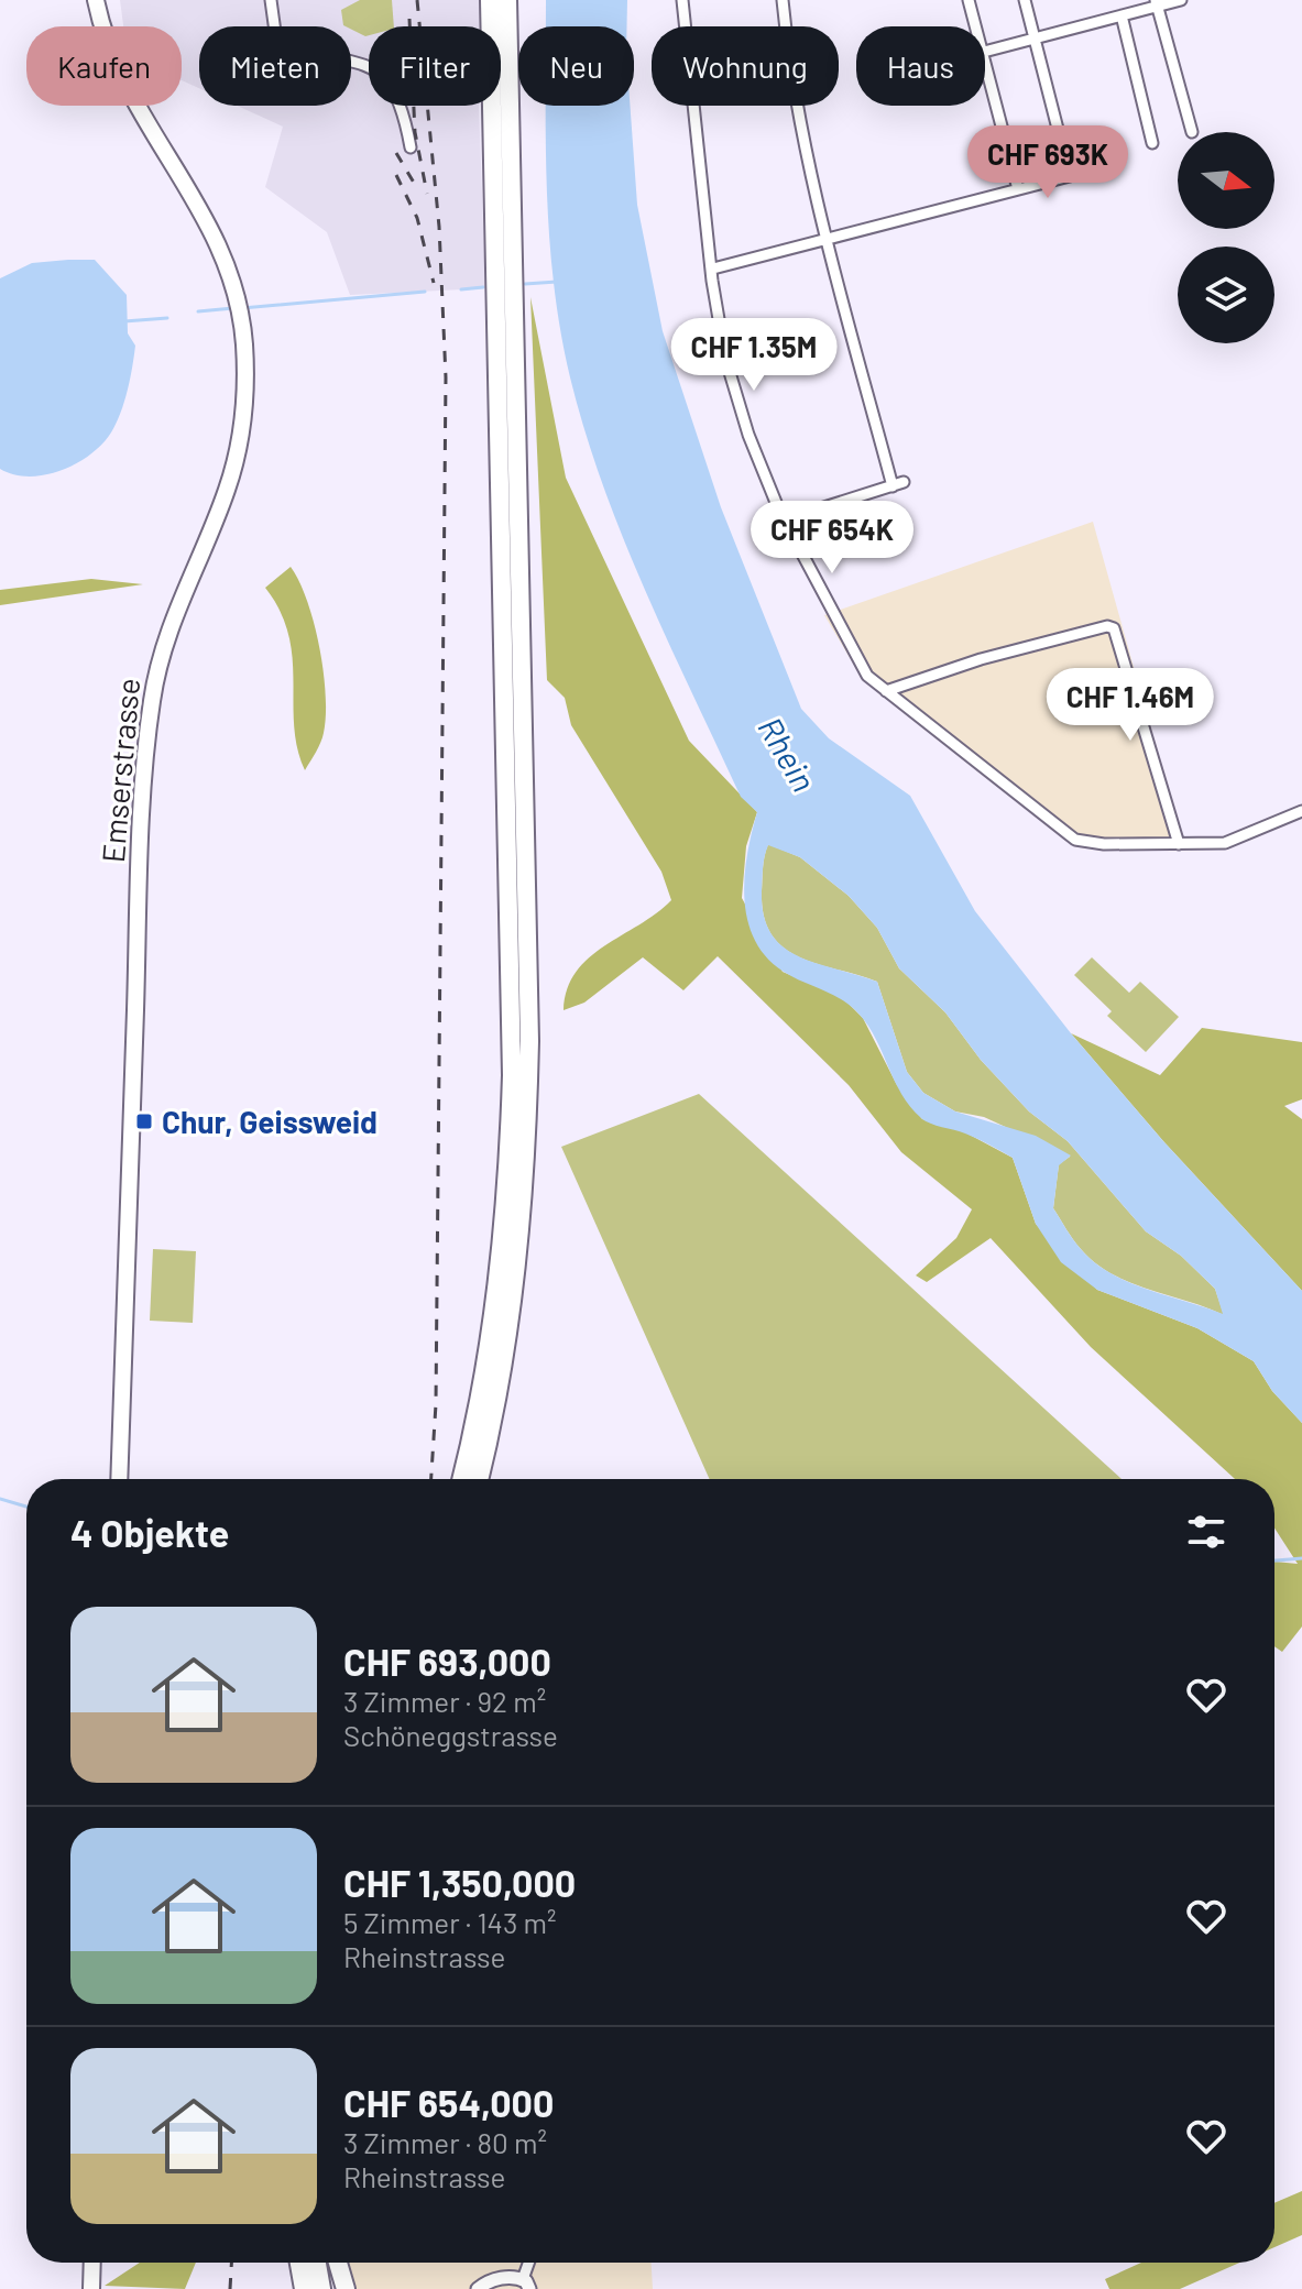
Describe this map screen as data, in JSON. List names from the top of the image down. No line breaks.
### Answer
{"streets":{"main road":["Emserstrasse"]},"water":["Rhein"],"places":{"transit":["Chur, Geissweid"]},"north":"right","page":{"chip":["Kaufen","Mieten","Filter","Neu","Wohnung","Haus"],"price":["CHF 693K","CHF 1.35M","CHF 654K","CHF 1.46M"],"heading":"4 Objekte","list":[{"name":"CHF 693,000","note":"3 Zimmer · 92 m² · Schöneggstrasse"},{"name":"CHF 1,350,000","note":"5 Zimmer · 143 m² · Rheinstrasse"},{"name":"CHF 654,000","note":"3 Zimmer · 80 m² · Rheinstrasse"}]}}
